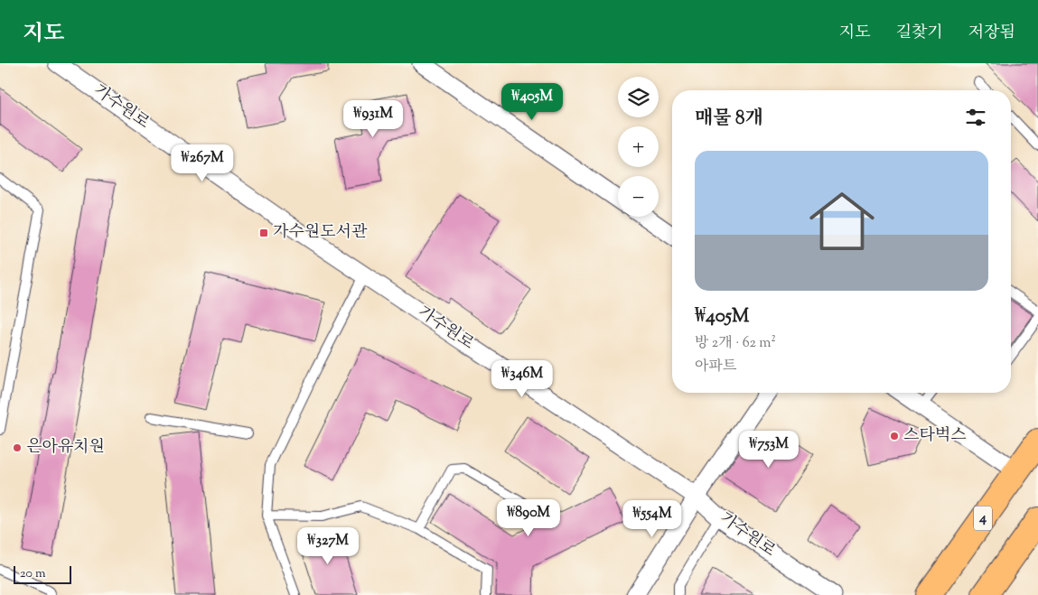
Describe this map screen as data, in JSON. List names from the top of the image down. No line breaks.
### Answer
{"streets":{"main road":["4"],"street":["가수원로"]},"places":{"transit":["가수원도서관"],"other":["스타벅스","은아유치원"]},"scale_bar":"20 m","page":{"header":"지도","nav":["지도","길찾기","저장됨"],"map_buttons":["+","−"],"price":["₩405M","₩931M","₩267M","₩346M","₩753M","₩890M","₩554M","₩327M"],"heading":"매물 8개","list":[{"name":"₩405M","note":"방 2개 · 62 m² · 아파트"}],"scale":"20 m"}}
